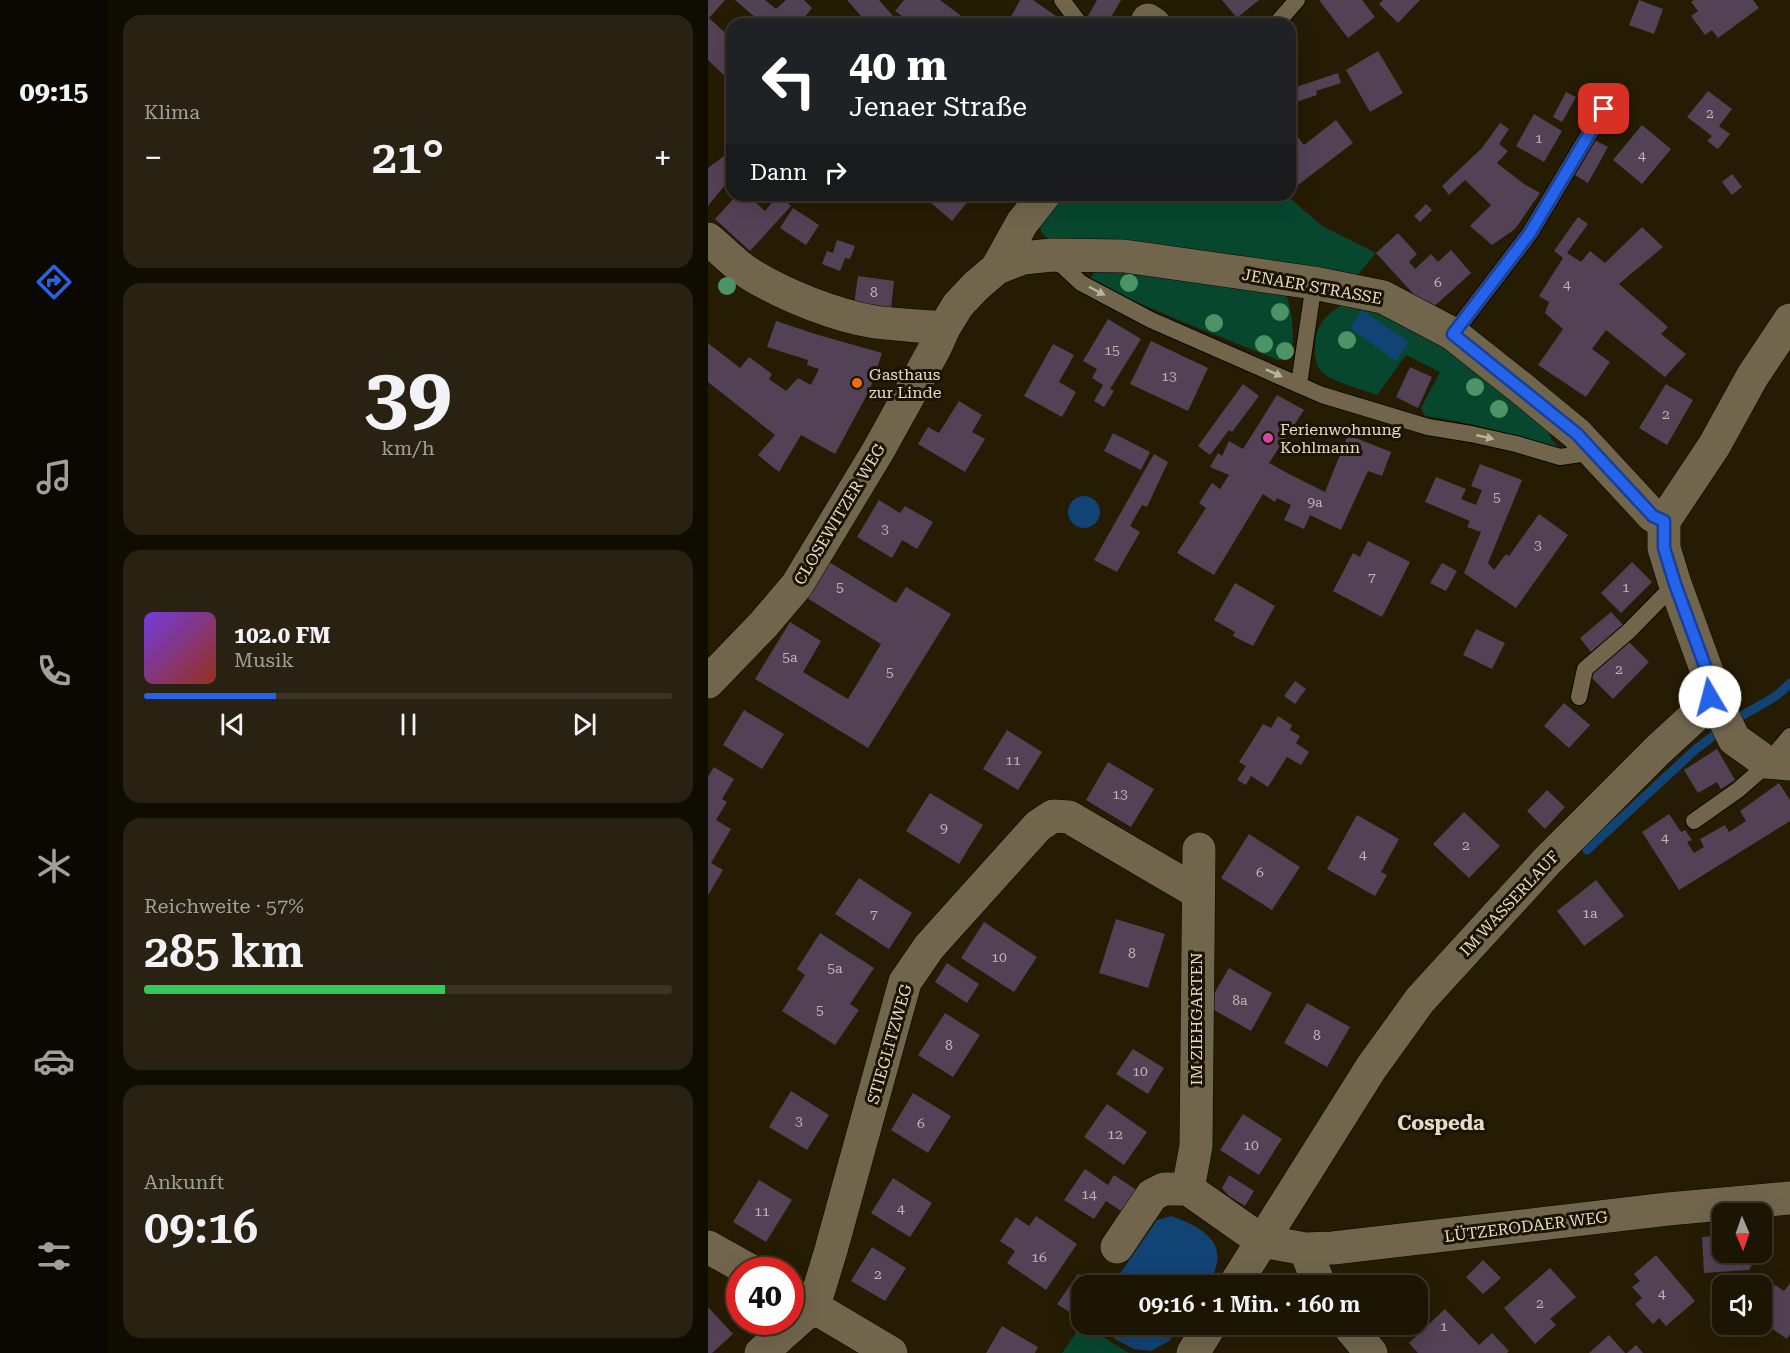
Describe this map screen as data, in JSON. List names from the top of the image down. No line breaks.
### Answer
{"streets":{"street":["JENAER STRASSE","CLOSEWITZER WEG","IM WASSERLAUF","IM ZIEHGARTEN","STIEGLITZWEG","LÜTZERODAER WEG"]},"crossings":[["JENAER STRASSE","CLOSEWITZER WEG"],["IM WASSERLAUF","LÜTZERODAER WEG"],["IM ZIEHGARTEN","STIEGLITZWEG"]],"districts":["Cospeda"],"places":["Gasthaus zur Linde","Ferienwohnung Kohlmann"],"house_numbers":["2","1","4","6","4","8","15","13","2","5","9a","3","3","7","5","1","5a","2","5","11","13","9","4","2","4","6","1a","7","8","10","5a","8a","5","8","8","10","3","6","12","10","14","4","11","16","2","4","2","1"],"north":"bottom","page":{"tabs":"09:15","tile":["Klima",["39","km/h"],["Reichweite · 57%","285 km"],["Ankunft","09:16"]],"turn":["40 m","Jenaer Straße"],"heat":["−","21°","+"],"then":"Dann","song":["102.0 FM","Musik"],"limit":"40","trip":"09:16 · 1 Min. · 160 m"}}
